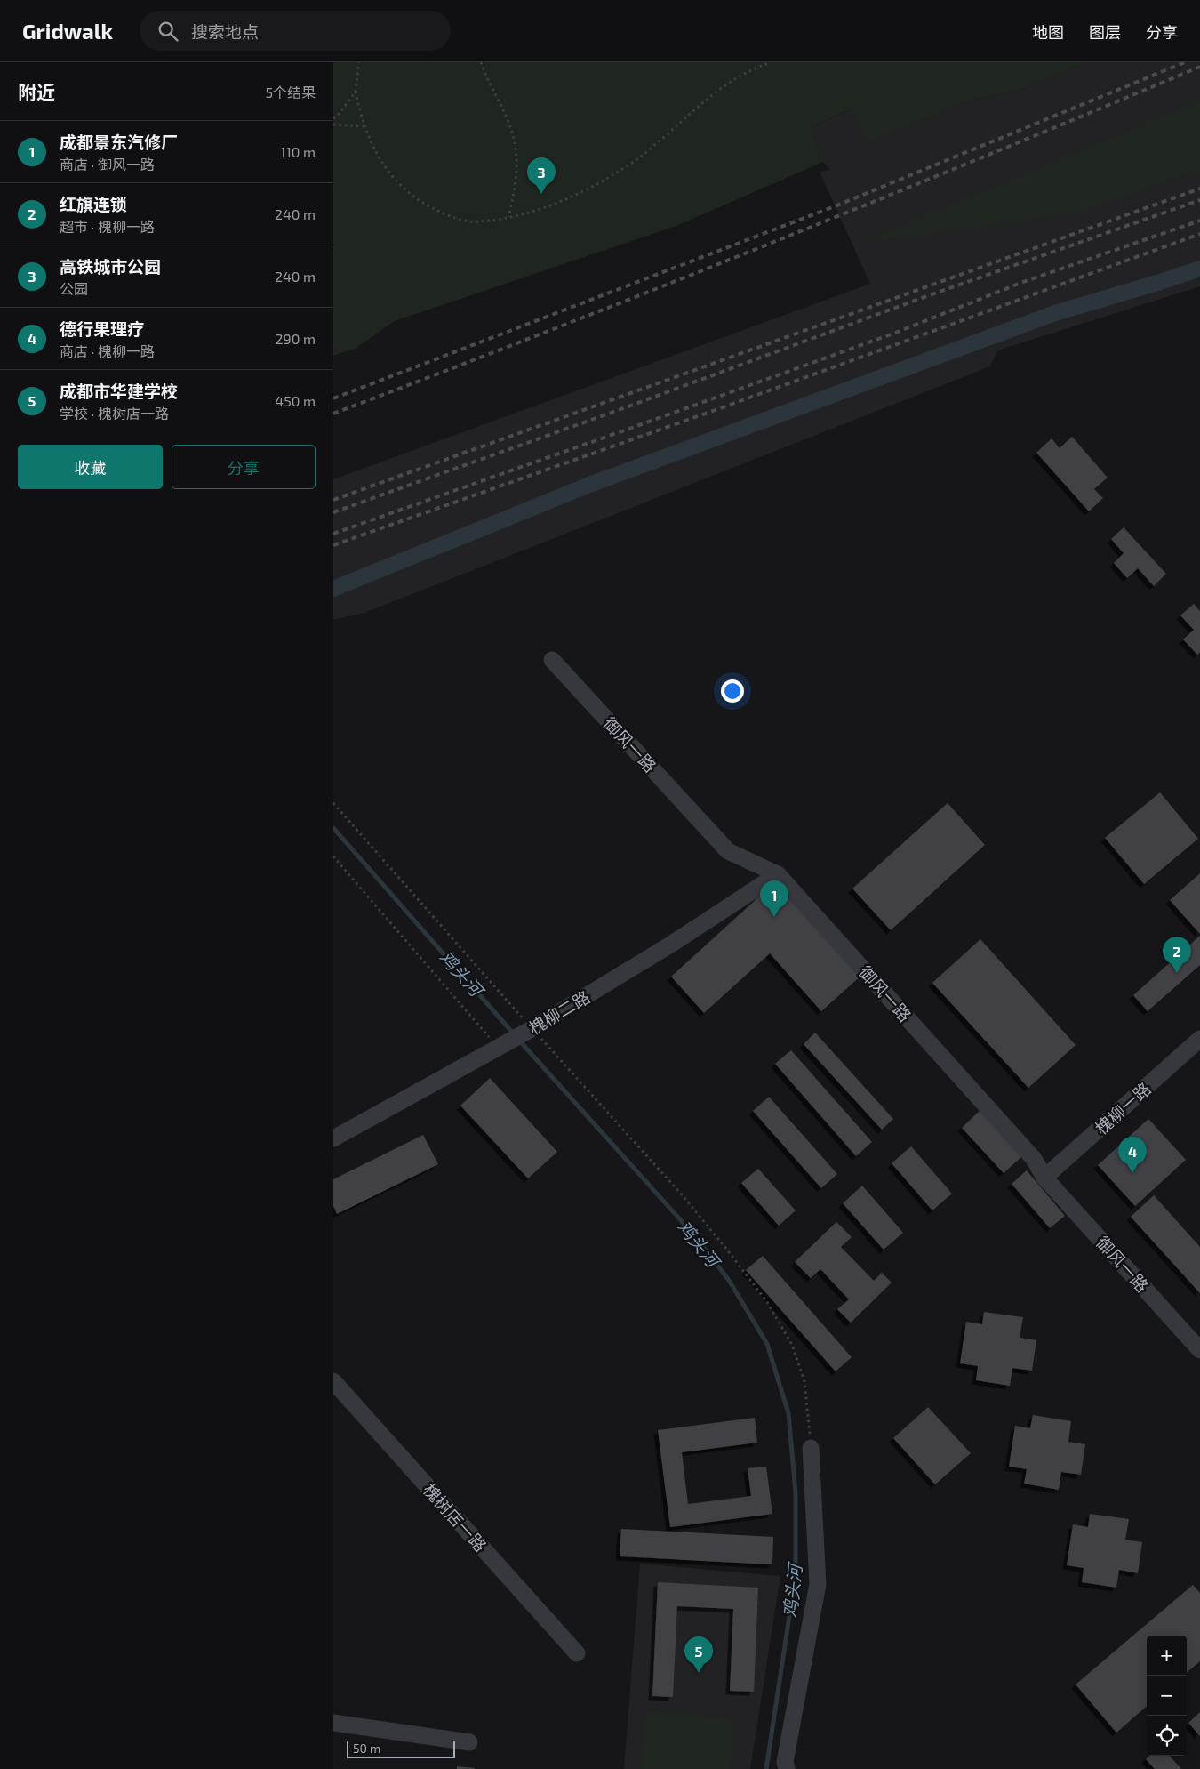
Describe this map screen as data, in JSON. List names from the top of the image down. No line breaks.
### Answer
{"streets":{"street":["御风一路","槐柳二路","槐柳一路","槐树店一路"]},"crossings":[["御风一路","槐柳二路"],["御风一路","槐柳一路"]],"water":["鸡头河"],"scale_bar":"50 m","page":{"header":"Gridwalk","search":"搜索地点","nav":["地图","图层","分享"],"heading":["附近","5个结果"],"list":[{"mark":"1","name":"成都景东汽修厂","note":"商店 · 御风一路","value":"110 m"},{"mark":"2","name":"红旗连锁","note":"超市 · 槐柳一路","value":"240 m"},{"mark":"3","name":"高铁城市公园","note":"公园","value":"240 m"},{"mark":"4","name":"德行果理疗","note":"商店 · 槐柳一路","value":"290 m"},{"mark":"5","name":"成都市华建学校","note":"学校 · 槐树店一路","value":"450 m"}],"pins":["3","1","2","4","5"],"buttons":["收藏","分享"],"map_buttons":["+","−"],"scale":"50 m"}}
